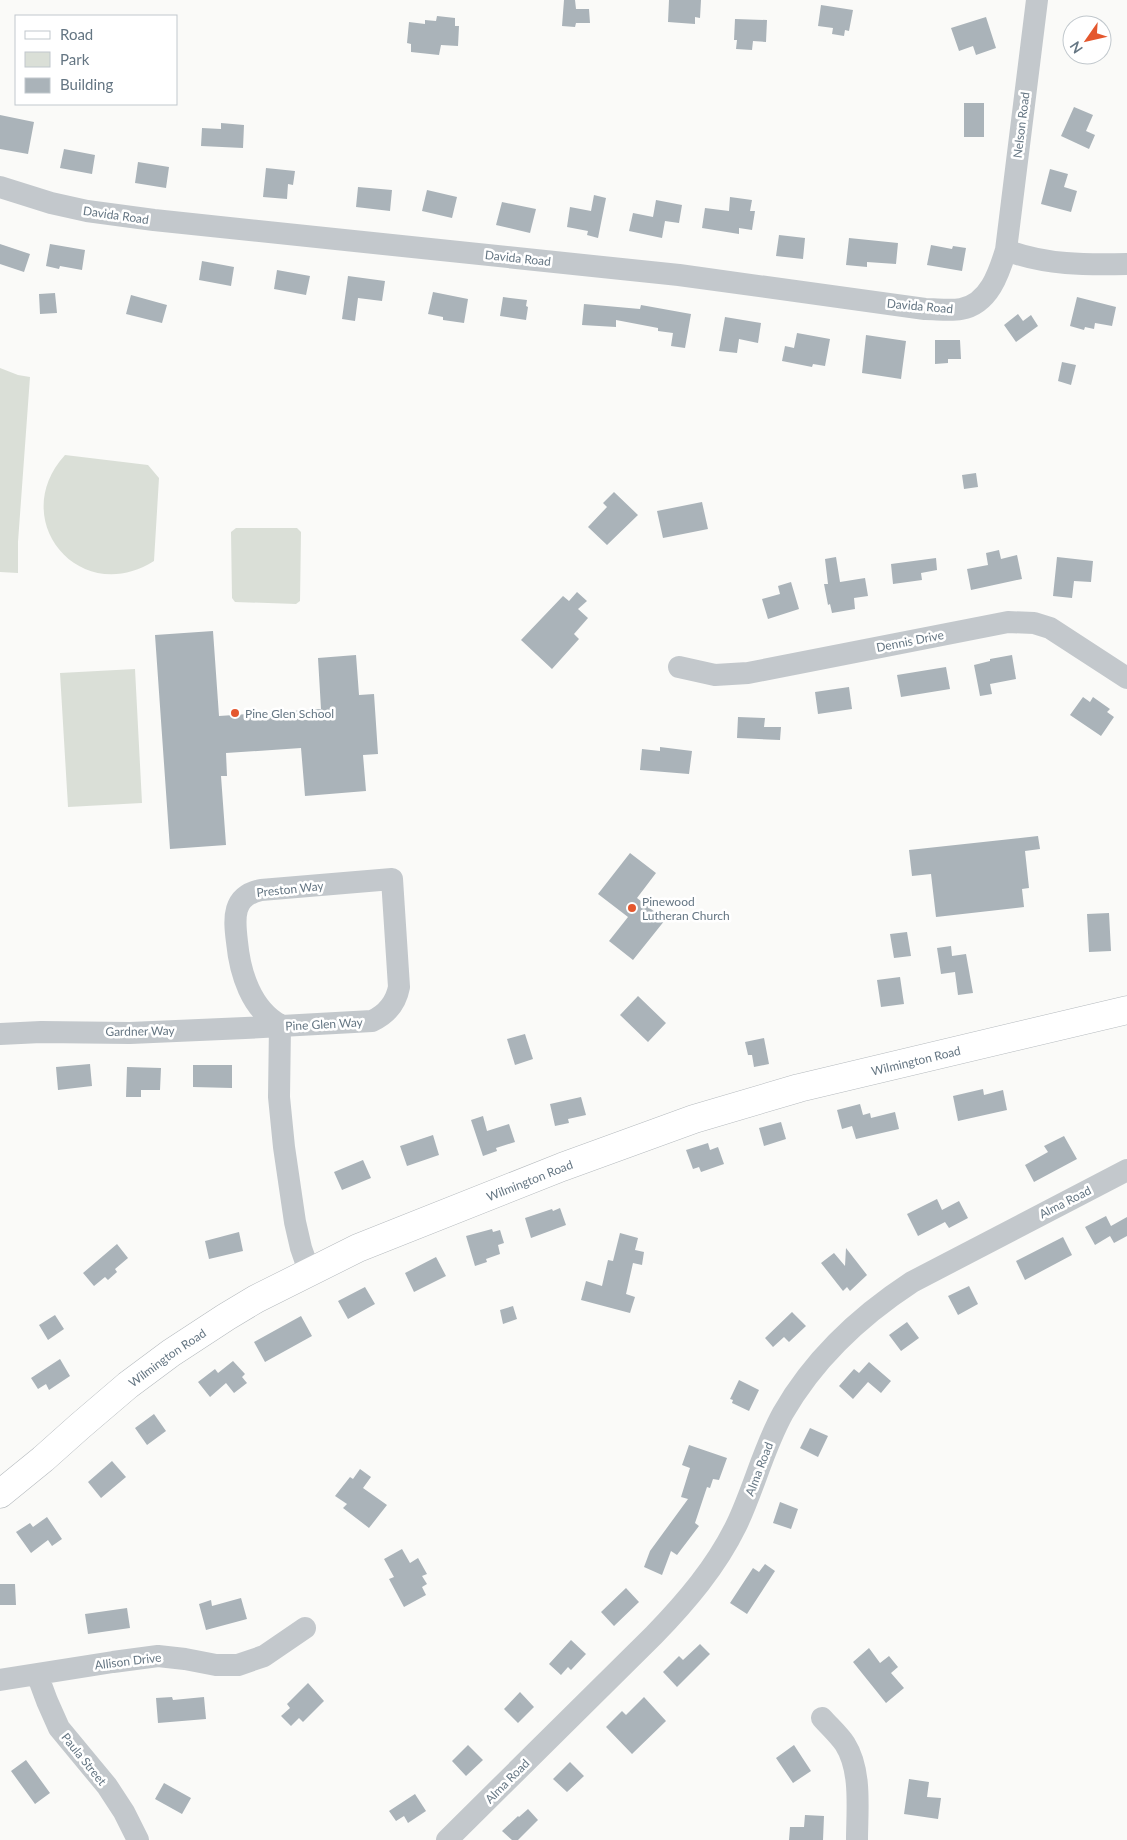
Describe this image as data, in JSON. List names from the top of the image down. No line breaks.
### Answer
{"streets":{"main road":["Wilmington Road"],"street":["Nelson Road","Davida Road","Dennis Drive","Preston Way","Pine Glen Way","Gardner Way","Alma Road","Allison Drive","Paula Street"]},"crossings":[["Nelson Road","Davida Road"],["Preston Way","Pine Glen Way"],["Preston Way","Gardner Way"],["Pine Glen Way","Gardner Way"],["Pine Glen Way","Wilmington Road"],["Allison Drive","Paula Street"]],"places":["Pine Glen School","Pinewood Lutheran Church"],"legend":["Road","Park","Building"],"north":"bottom left"}
